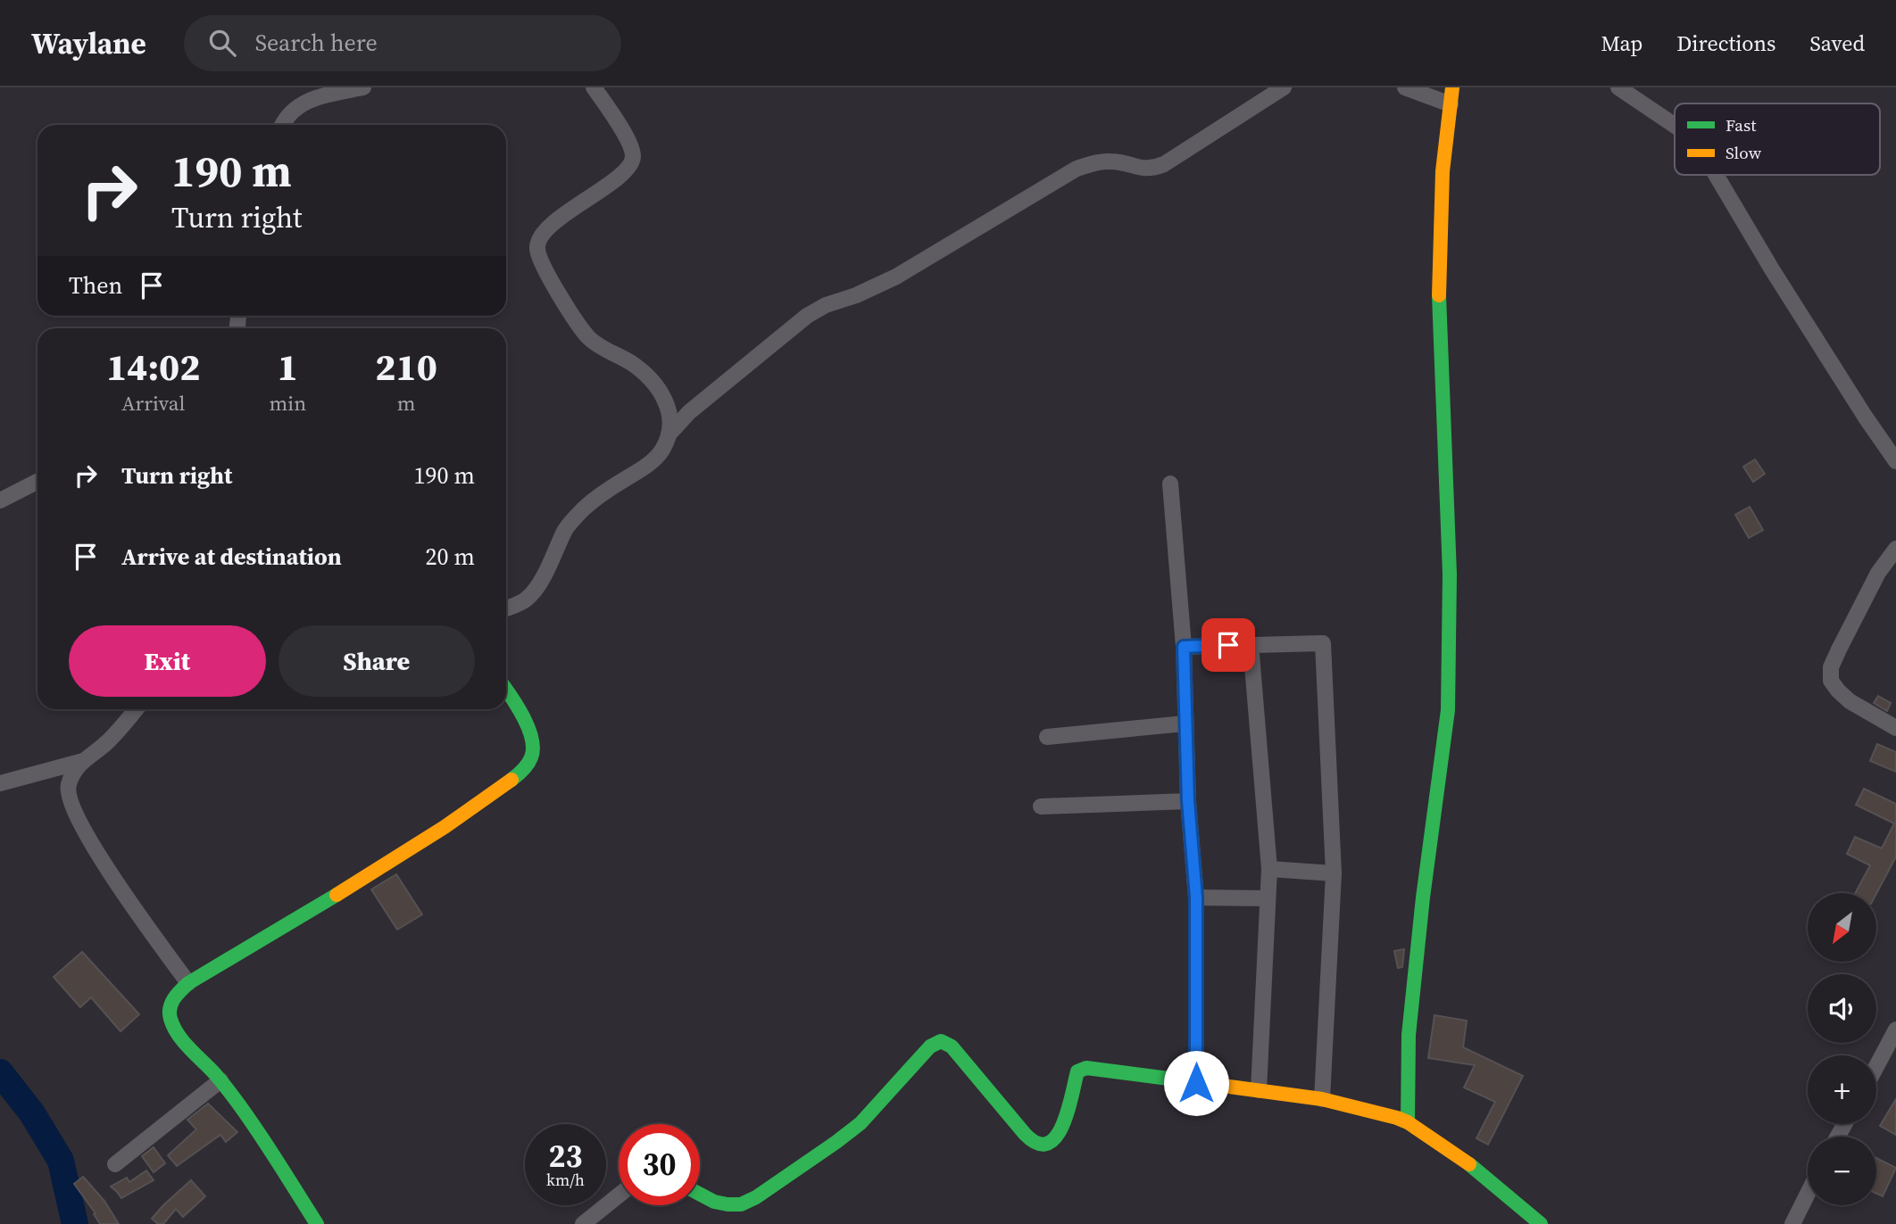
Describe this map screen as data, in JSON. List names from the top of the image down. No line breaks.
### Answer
{"legend":["Fast","Slow"],"north":"bottom left","page":{"header":"Waylane","search":"Search here","nav":["Map","Directions","Saved"],"turn":["190 m","Turn right"],"then":"Then","eta":["14:02","Arrival","1","min","210","m"],"list":[{"name":"Turn right","value":"190 m"},{"name":"Arrive at destination","value":"20 m"}],"buttons":["Exit","Share"],"map_buttons":["+","−"],"speed":"23 km/h","limit":"30"}}
